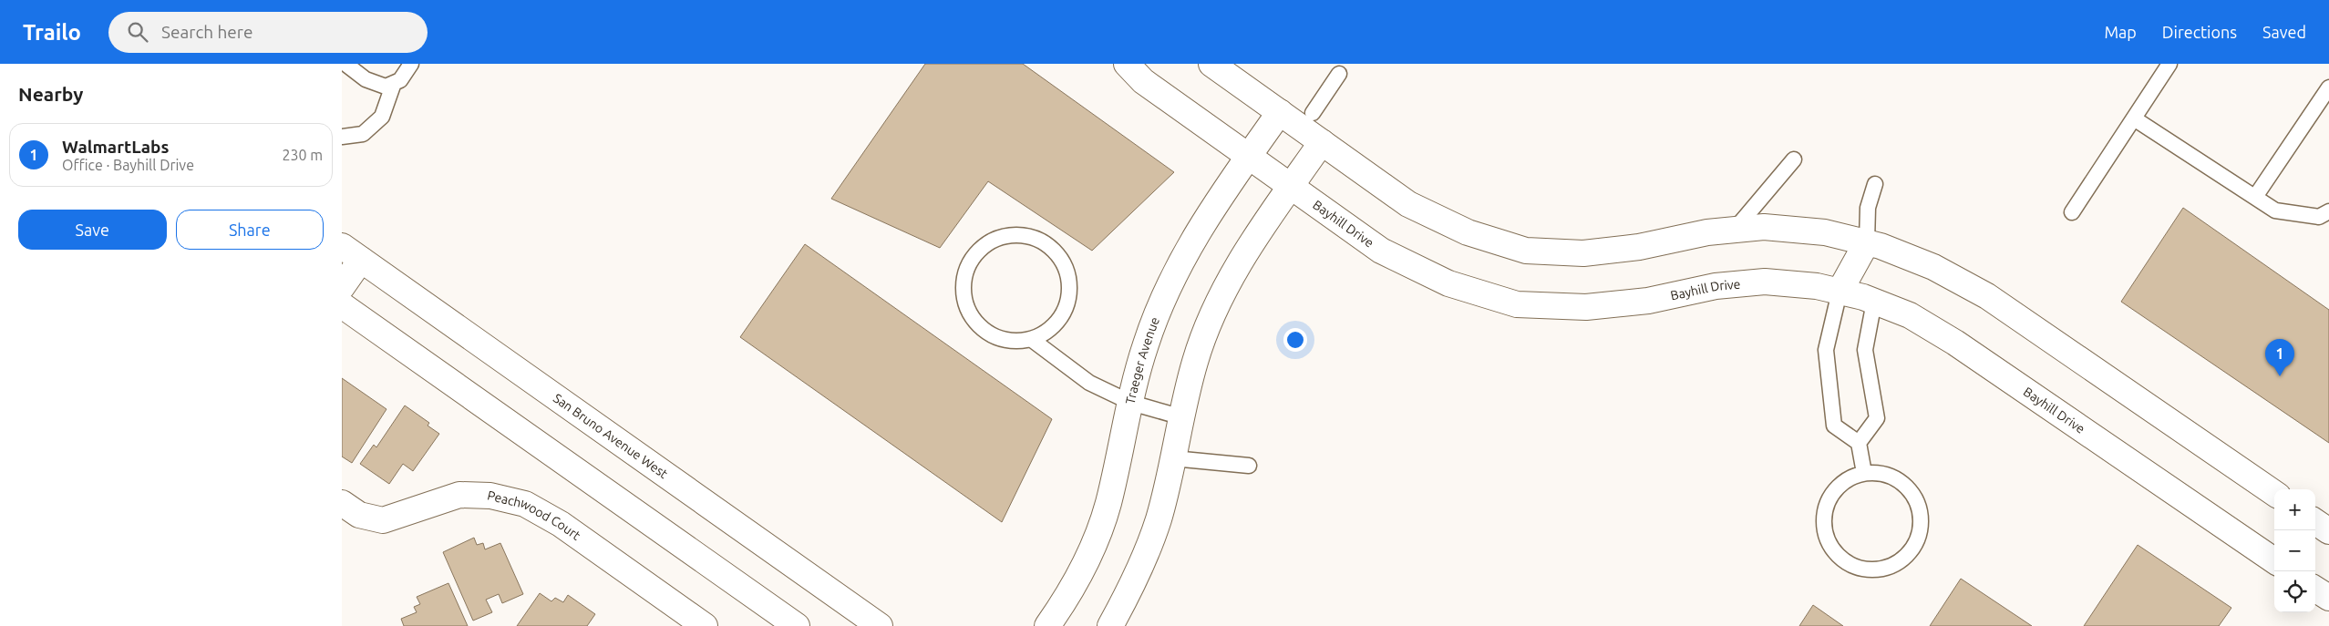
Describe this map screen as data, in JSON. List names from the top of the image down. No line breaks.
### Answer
{"streets":{"street":["Bayhill Drive","Traeger Avenue","San Bruno Avenue West","Peachwood Court"]},"crossings":[["Bayhill Drive","Traeger Avenue"]],"page":{"header":"Trailo","search":"Search here","nav":["Map","Directions","Saved"],"heading":"Nearby","list":[{"mark":"1","name":"WalmartLabs","note":"Office · Bayhill Drive","value":"230 m"}],"buttons":["Save","Share"],"pins":"1","map_buttons":["+","−"]}}
